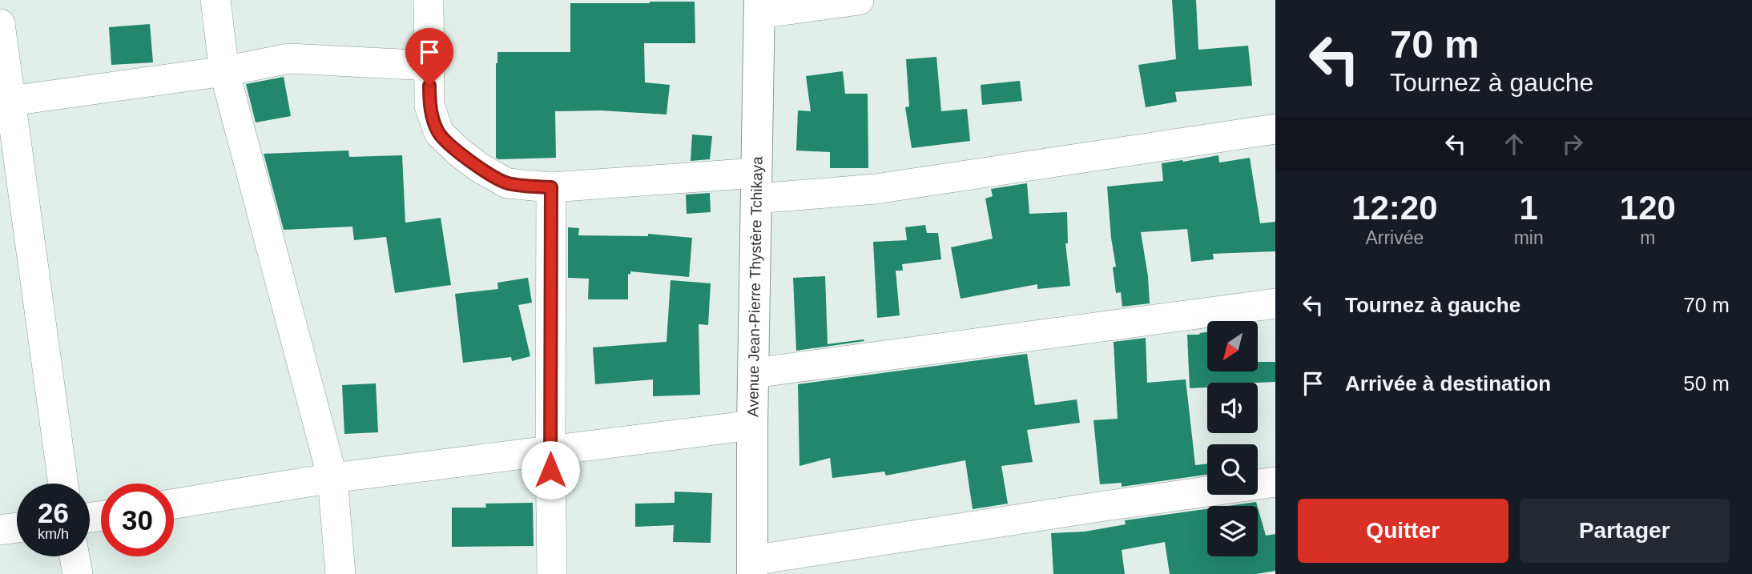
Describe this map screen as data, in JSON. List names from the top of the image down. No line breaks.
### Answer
{"streets":{"street":["Avenue Jean-Pierre Thystère Tchikaya"]},"north":"bottom left","page":{"turn":["70 m","Tournez à gauche"],"eta":["12:20","Arrivée","1","min","120","m"],"list":[{"name":"Tournez à gauche","value":"70 m"},{"name":"Arrivée à destination","value":"50 m"}],"speed":"26 km/h","limit":"30","buttons":["Quitter","Partager"]}}
